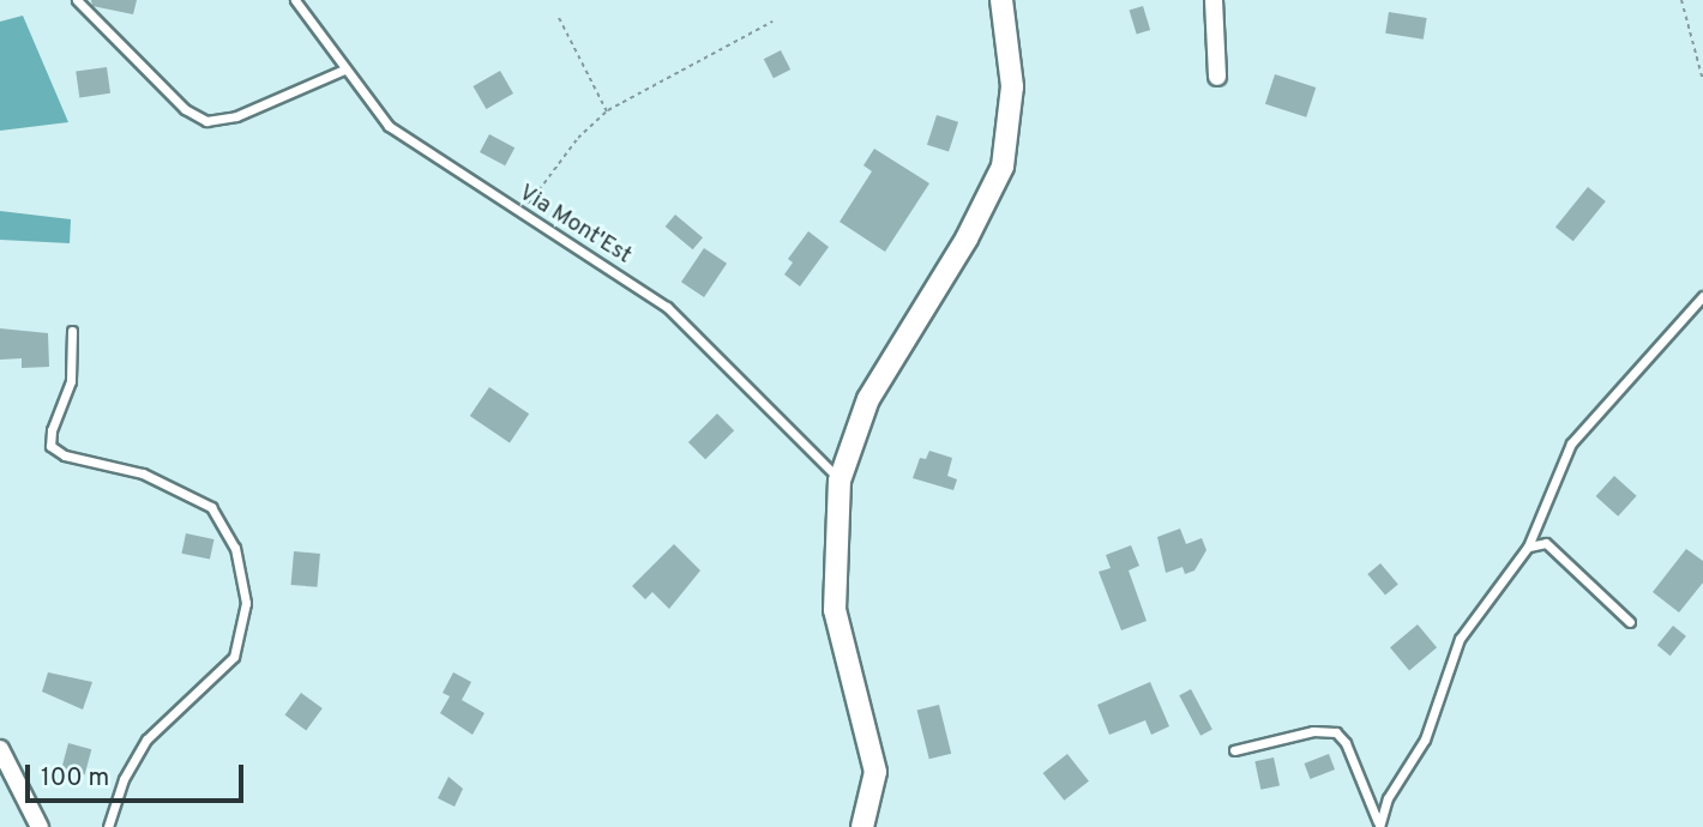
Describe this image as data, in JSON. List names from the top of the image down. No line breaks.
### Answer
{"streets":{"lane":["Via Mont'Est"]},"scale_bar":"100 m"}
